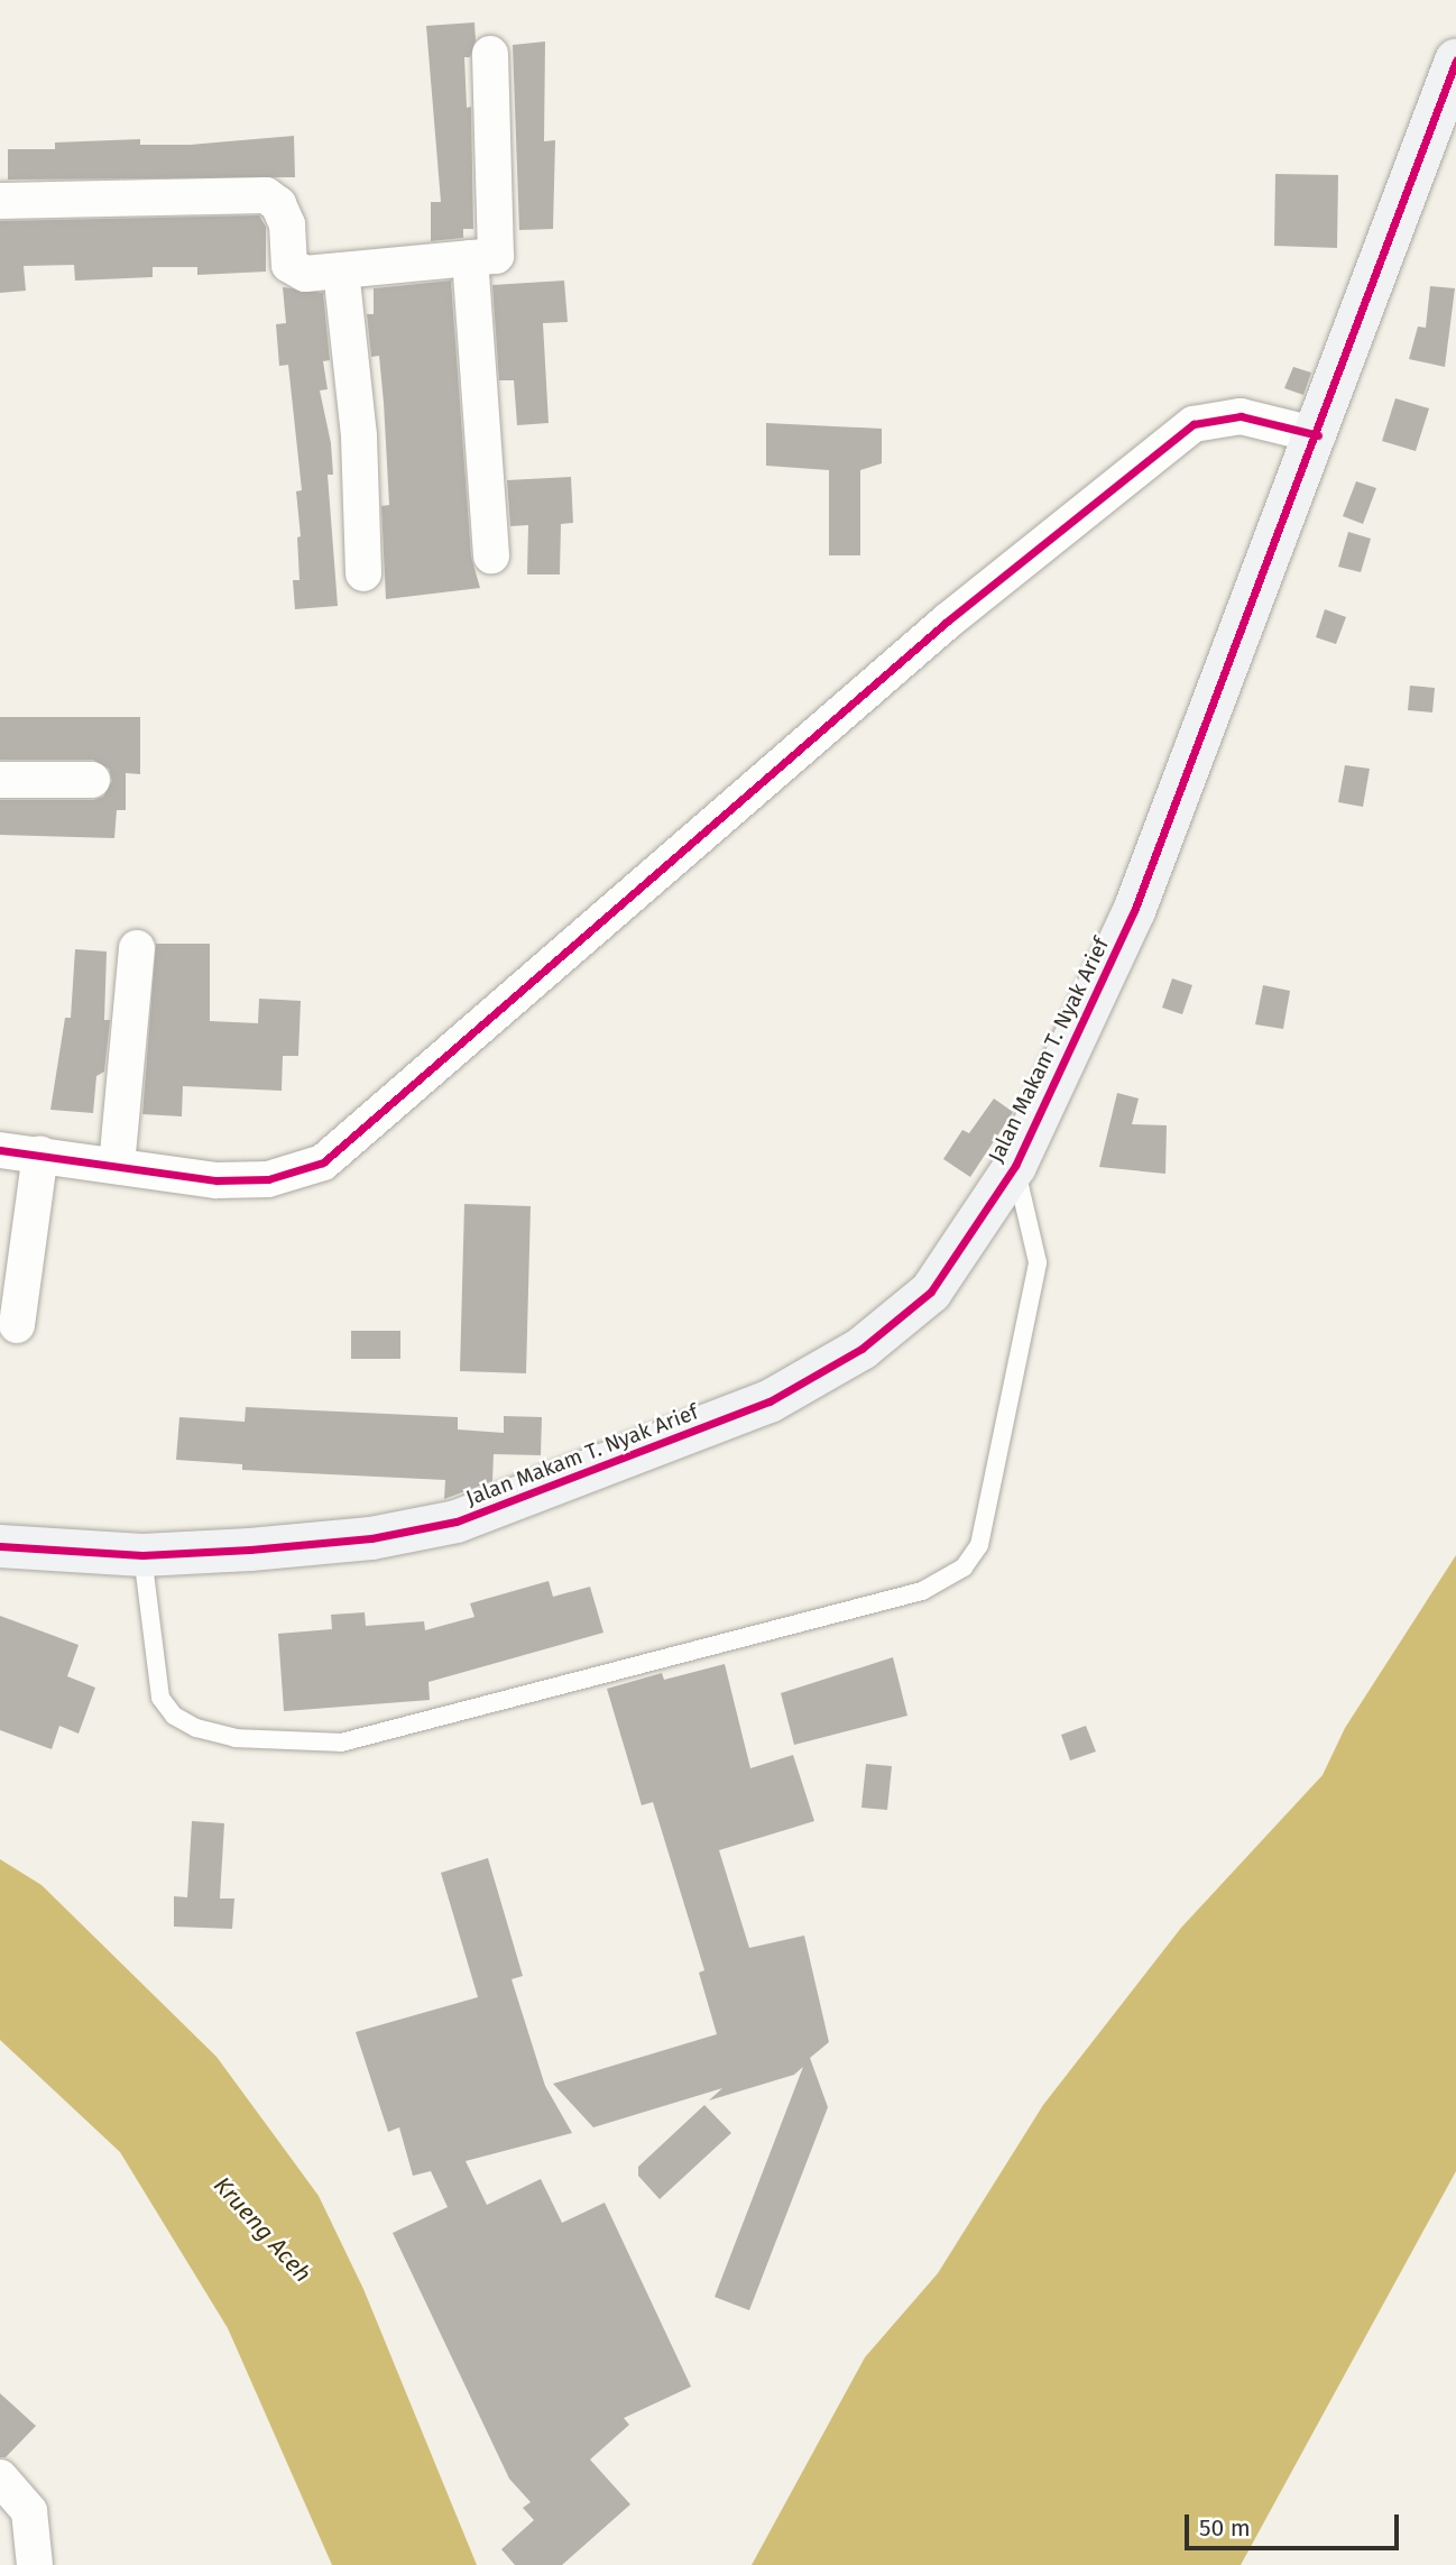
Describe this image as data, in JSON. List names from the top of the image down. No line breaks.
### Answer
{"streets":{"street":["Jalan Makam T. Nyak Arief"]},"water":["Krueng Aceh"],"scale_bar":"50 m"}
